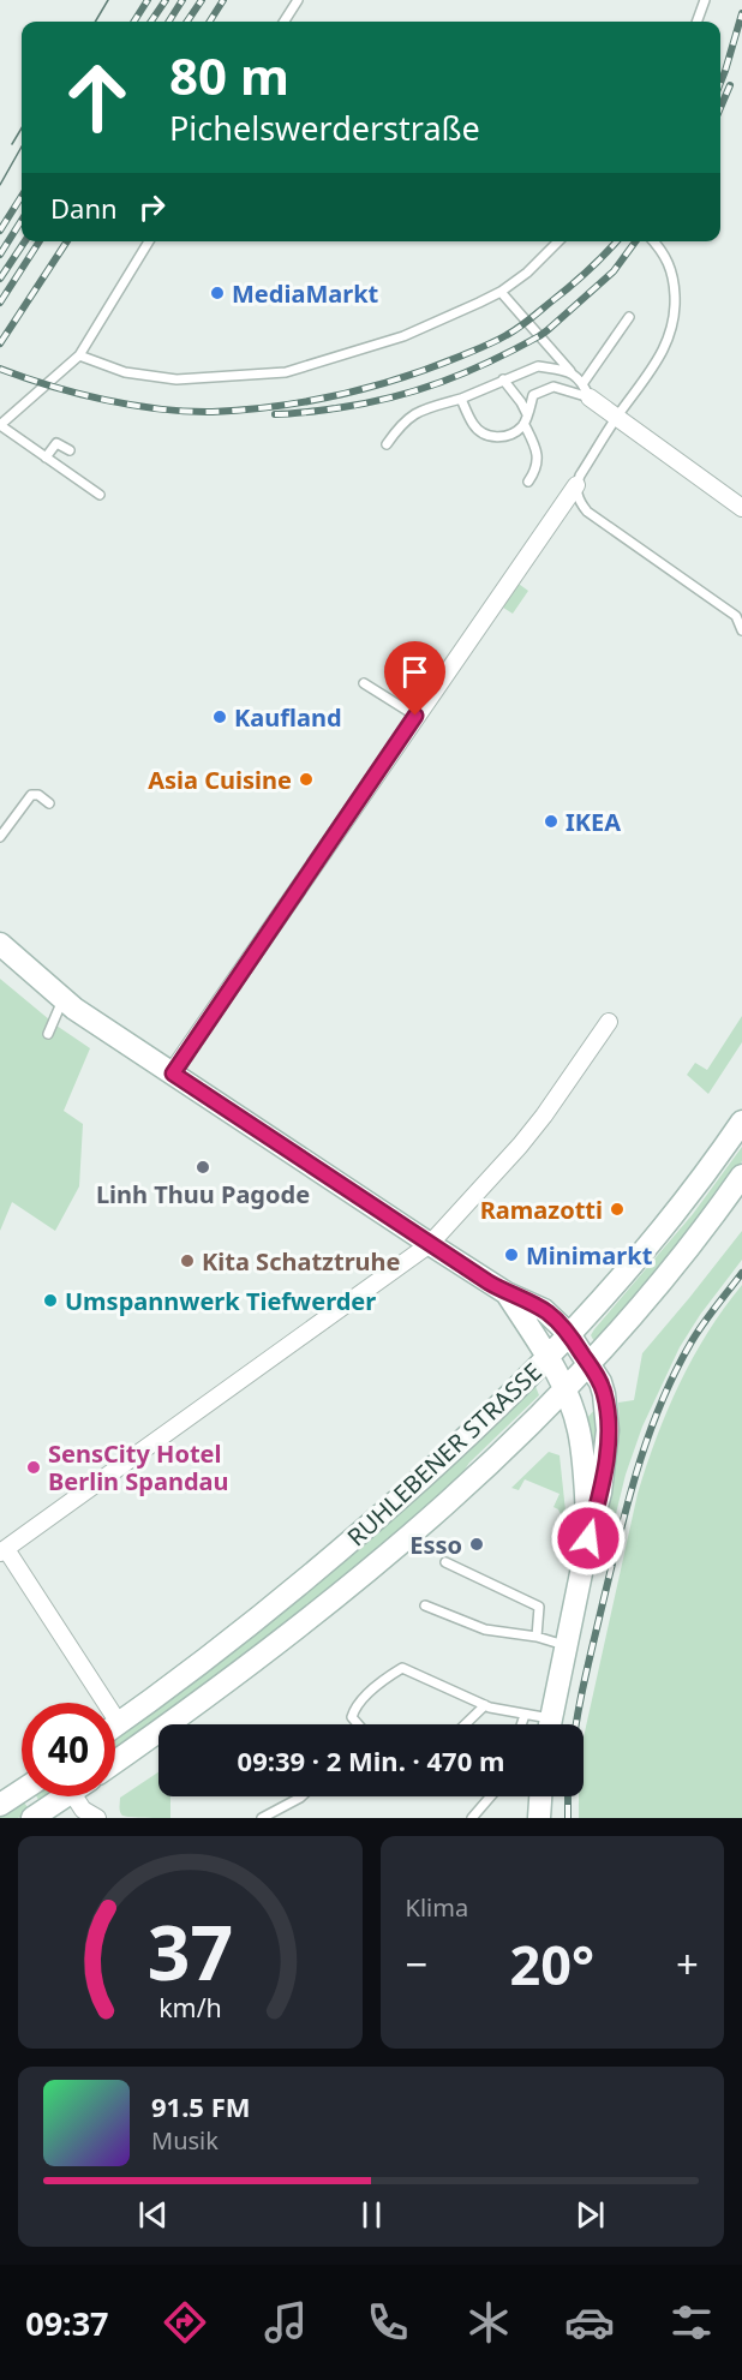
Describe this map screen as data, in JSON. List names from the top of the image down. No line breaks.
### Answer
{"streets":{"main road":["RUHLEBENER STRASSE"]},"places":["MediaMarkt","Kaufland","Asia Cuisine","IKEA","Linh Thuu Pagode","Ramazotti","Minimarkt","Kita Schatztruhe","Umspannwerk Tiefwerder","SensCity Hotel Berlin Spandau","Esso"],"page":{"turn":["80 m","Pichelswerderstraße"],"then":"Dann","limit":"40","trip":"09:39 · 2 Min. · 470 m","tile":"Klima","heat":["−","20°","+"],"song":["91.5 FM","Musik"],"tabs":"09:37","gauge":["37","km/h"]}}
